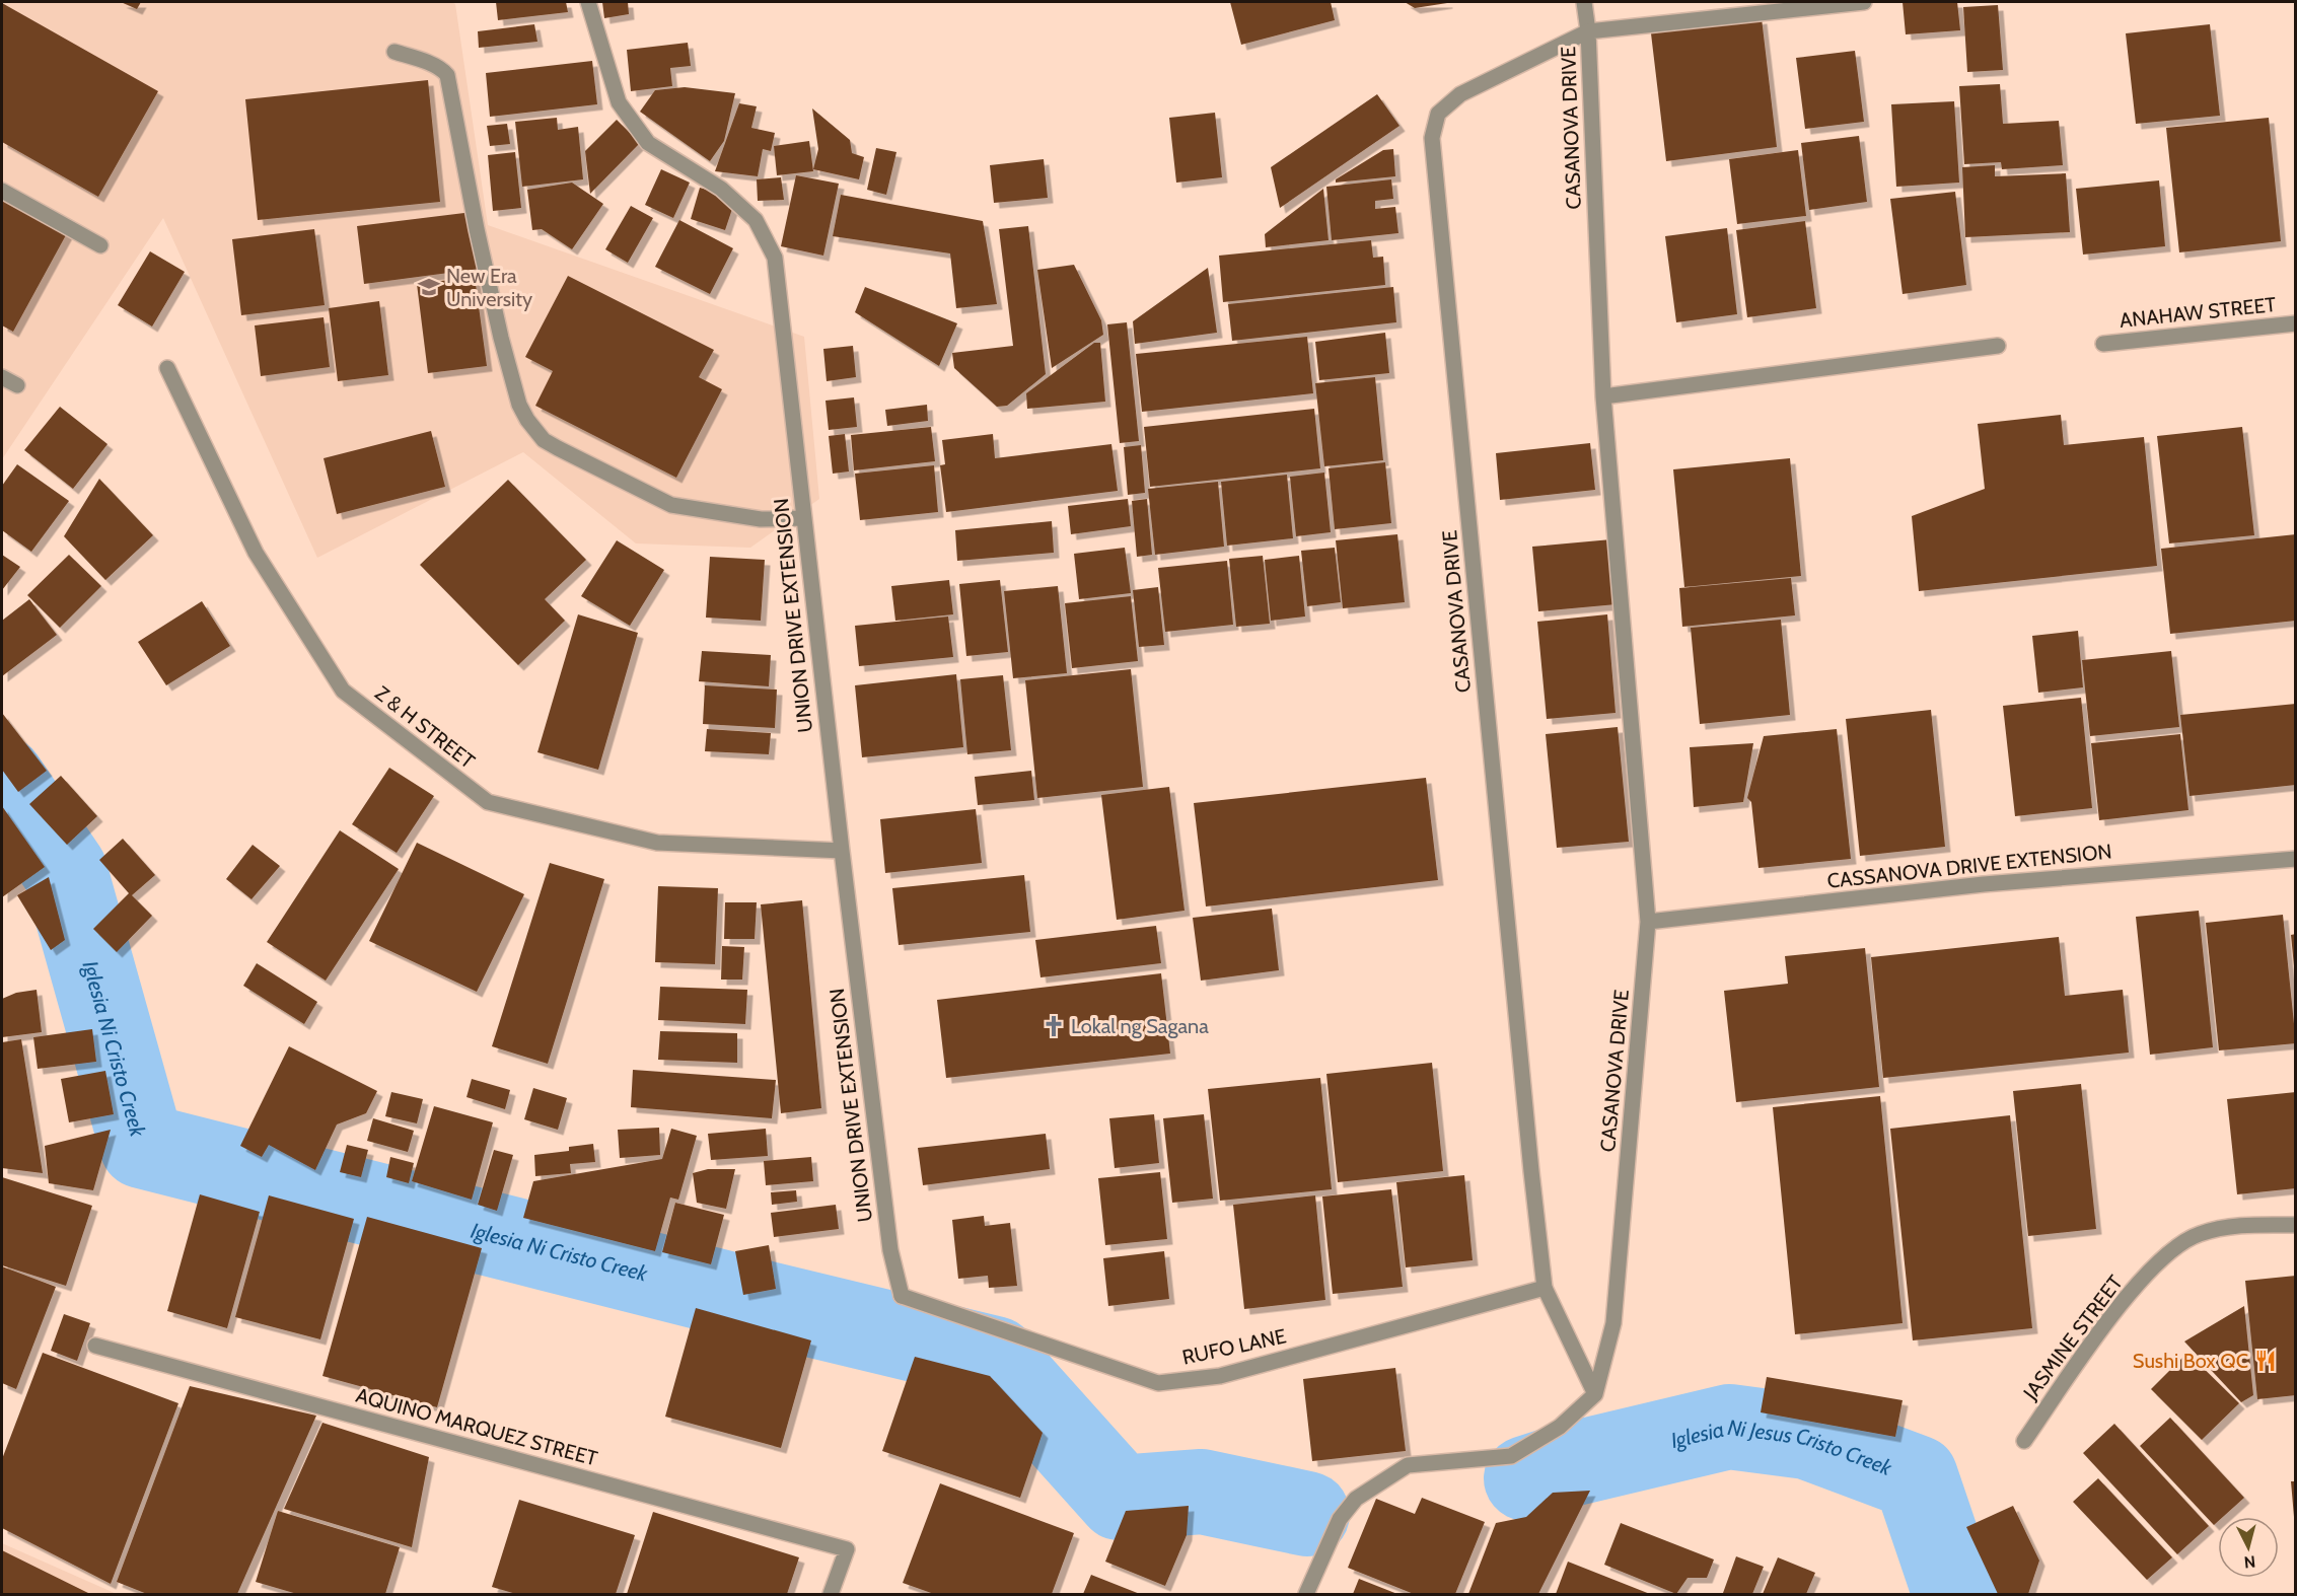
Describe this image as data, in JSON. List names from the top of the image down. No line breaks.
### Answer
{"streets":{"street":["CASANOVA DRIVE","ANAHAW STREET","UNION DRIVE EXTENSION","Z & H STREET","CASSANOVA DRIVE EXTENSION","JASMINE STREET","RUFO LANE","AQUINO MARQUEZ STREET"]},"crossings":[["CASANOVA DRIVE","CASSANOVA DRIVE EXTENSION"],["CASANOVA DRIVE","RUFO LANE"],["UNION DRIVE EXTENSION","Z & H STREET"],["UNION DRIVE EXTENSION","RUFO LANE"]],"water":["Iglesia Ni Cristo Creek","Iglesia Ni Jesus Cristo Creek"],"places":{"school or university":["New Era University"],"church":["Lokal ng Sagana"],"restaurant":["Sushi Box QC"]},"north":"bottom"}
